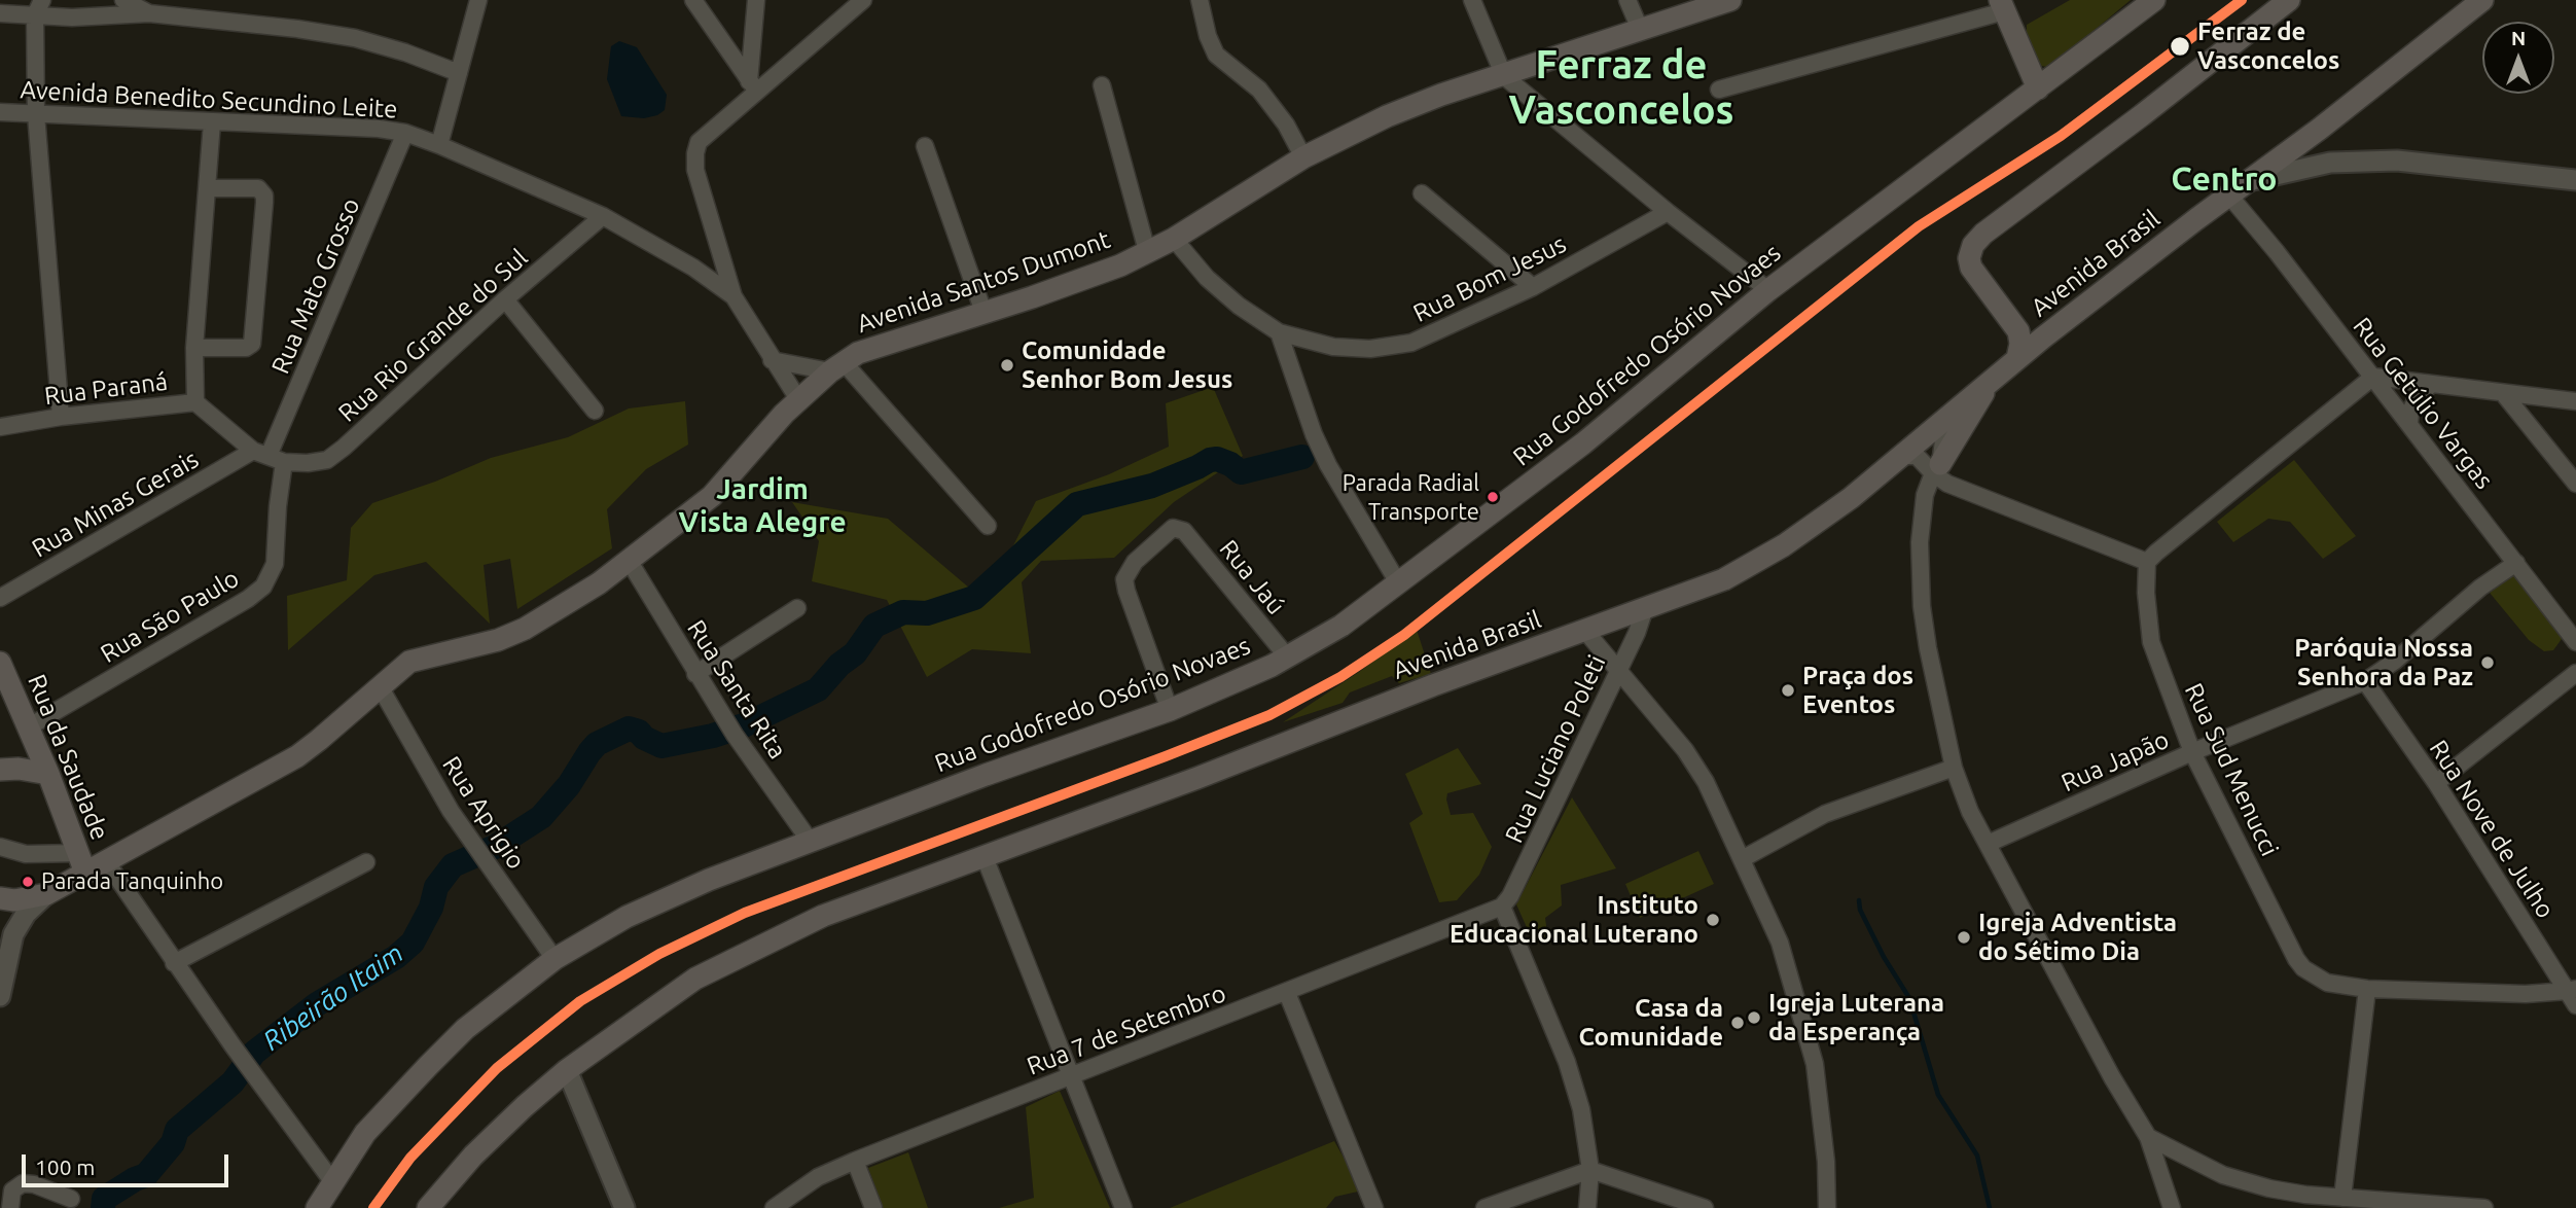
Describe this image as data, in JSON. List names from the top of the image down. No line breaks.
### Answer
{"streets":{"main road":["Avenida Brasil","Avenida Santos Dumont","Rua Godofredo Osório Novaes","Rua da Saudade"],"street":["Avenida Benedito Secundino Leite","Rua Bom Jesus","Rua Mato Grosso","Rua Rio Grande do Sul","Rua Paraná","Rua Getúlio Vargas","Rua Minas Gerais","Rua Jaú","Rua São Paulo","Rua Santa Rita","Rua Luciano Poleti","Rua Japão","Rua Sud Menucci","Rua Aprigio","Rua Nove de Julho","Rua 7 de Setembro"]},"crossings":[["Avenida Benedito Secundino Leite","Avenida Santos Dumont"],["Avenida Benedito Secundino Leite","Rua Mato Grosso"],["Avenida Benedito Secundino Leite","Rua Rio Grande do Sul"],["Avenida Brasil","Rua Getúlio Vargas"],["Avenida Brasil","Rua Luciano Poleti"],["Rua Bom Jesus","Avenida Santos Dumont"],["Avenida Santos Dumont","Rua Santa Rita"],["Avenida Santos Dumont","Rua da Saudade"],["Avenida Santos Dumont","Rua Aprigio"],["Rua Mato Grosso","Rua Rio Grande do Sul"],["Rua Mato Grosso","Rua Paraná"],["Rua Mato Grosso","Rua Minas Gerais"],["Rua Mato Grosso","Rua São Paulo"],["Rua Rio Grande do Sul","Rua Paraná"],["Rua Rio Grande do Sul","Rua Minas Gerais"],["Rua Rio Grande do Sul","Rua São Paulo"],["Rua Godofredo Osório Novaes","Rua Jaú"],["Rua Godofredo Osório Novaes","Rua Santa Rita"],["Rua Godofredo Osório Novaes","Rua da Saudade"],["Rua Godofredo Osório Novaes","Rua Aprigio"],["Rua Paraná","Rua Minas Gerais"],["Rua Paraná","Rua São Paulo"],["Rua Getúlio Vargas","Rua Japão"],["Rua Minas Gerais","Rua São Paulo"],["Rua São Paulo","Rua da Saudade"],["Rua Luciano Poleti","Rua 7 de Setembro"],["Rua Japão","Rua Sud Menucci"],["Rua Japão","Rua Nove de Julho"],["Rua Sud Menucci","Rua Nove de Julho"]],"districts":["Ferraz de Vasconcelos","Centro","Jardim Vista Alegre"],"water":["Ribeirão Itaim"],"places":["Ferraz de Vasconcelos","Comunidade Senhor Bom Jesus","Parada Radial Transporte","Paróquia Nossa Senhora da Paz","Praça dos Eventos","Parada Tanquinho","Instituto Educacional Luterano","Igreja Adventista do Sétimo Dia","Igreja Luterana da Esperança","Casa da Comunidade"],"scale_bar":"100 m","north":"top"}
